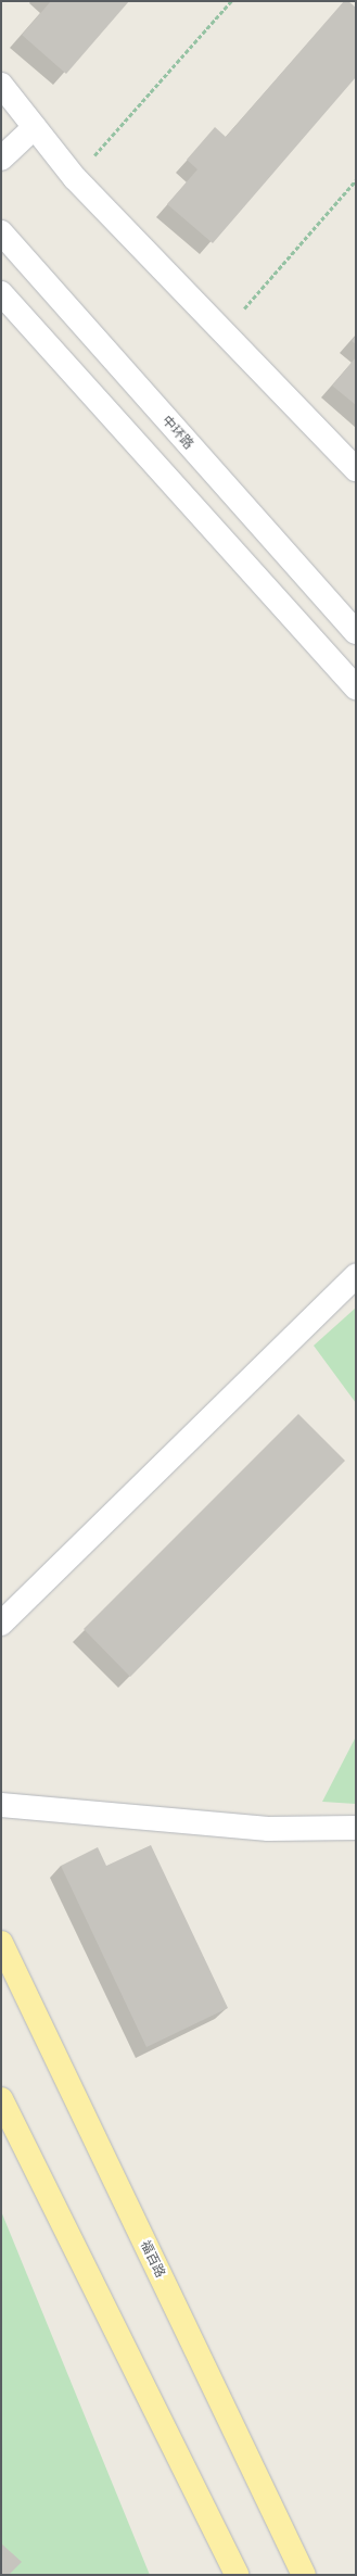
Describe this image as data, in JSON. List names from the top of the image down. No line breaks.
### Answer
{"streets":{"main road":["福百路"],"street":["中环路"]}}
